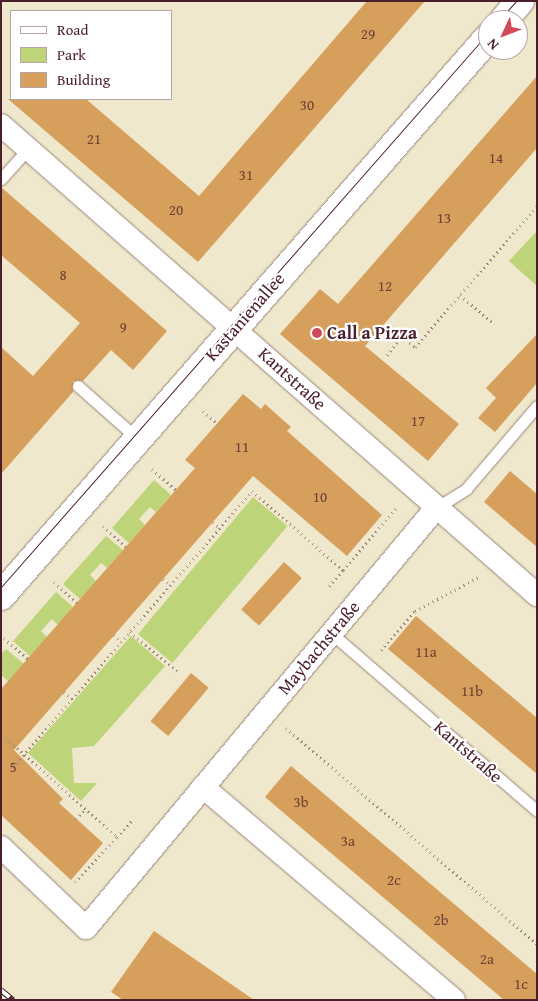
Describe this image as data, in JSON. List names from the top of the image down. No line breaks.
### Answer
{"streets":{"street":["Kastanienallee","Kantstraße","Maybachstraße"]},"crossings":[["Kastanienallee","Kantstraße"],["Kantstraße","Maybachstraße"]],"places":["Call a Pizza"],"house_numbers":["29","30","21","14","31","20","13","8","12","9","17","11","10","11a","11b","5","3b","3a","2c","2b","2a","1c"],"legend":["Road","Park","Building"],"north":"bottom left"}
